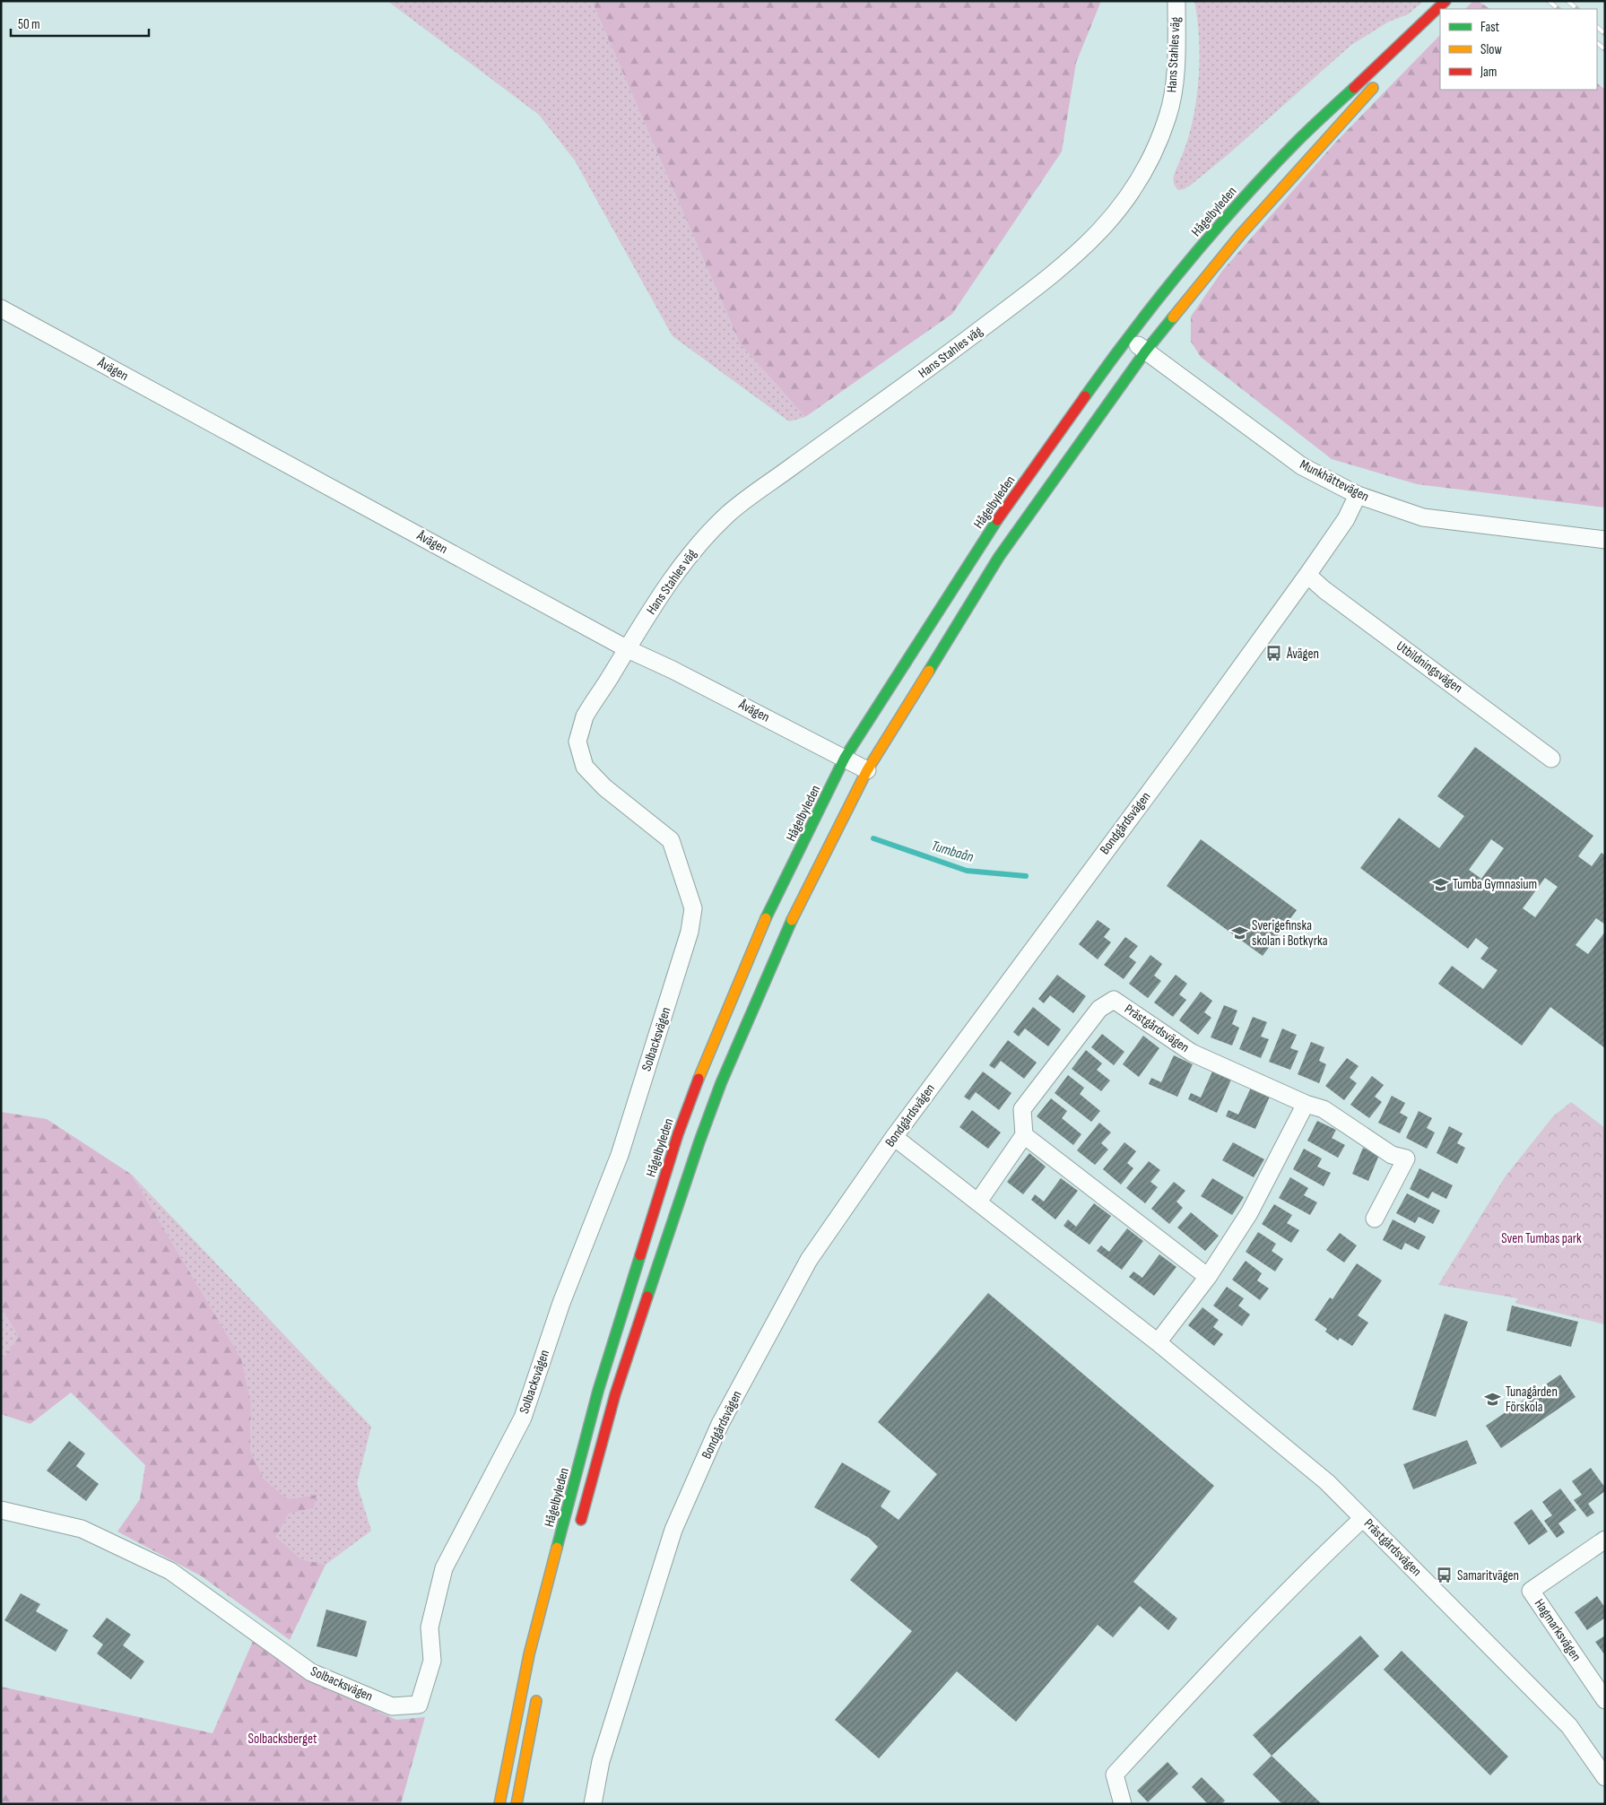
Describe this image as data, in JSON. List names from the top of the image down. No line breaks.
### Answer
{"streets":{"main road":["Hågelbyleden"],"street":["Hans Stahles väg","Åvägen","Munkhättevägen","Utbildningsvägen","Bondgårdsvägen","Prästgårdsvägen","Solbacksvägen","Hagmarksvägen"]},"crossings":[["Hans Stahles väg","Åvägen"],["Hans Stahles väg","Solbacksvägen"],["Hågelbyleden","Åvägen"],["Hågelbyleden","Munkhättevägen"],["Åvägen","Solbacksvägen"],["Munkhättevägen","Bondgårdsvägen"],["Utbildningsvägen","Bondgårdsvägen"],["Bondgårdsvägen","Prästgårdsvägen"]],"water":["Tumbaån"],"parks":["Sven Tumbas park","Solbacksberget"],"places":{"bus stop":["Åvägen","Samaritvägen"],"school or university":["Tumba Gymnasium","Sverigefinska skolan i Botkyrka","Tunagården Förskola"]},"legend":["Fast","Slow","Jam"],"scale_bar":"50 m"}
